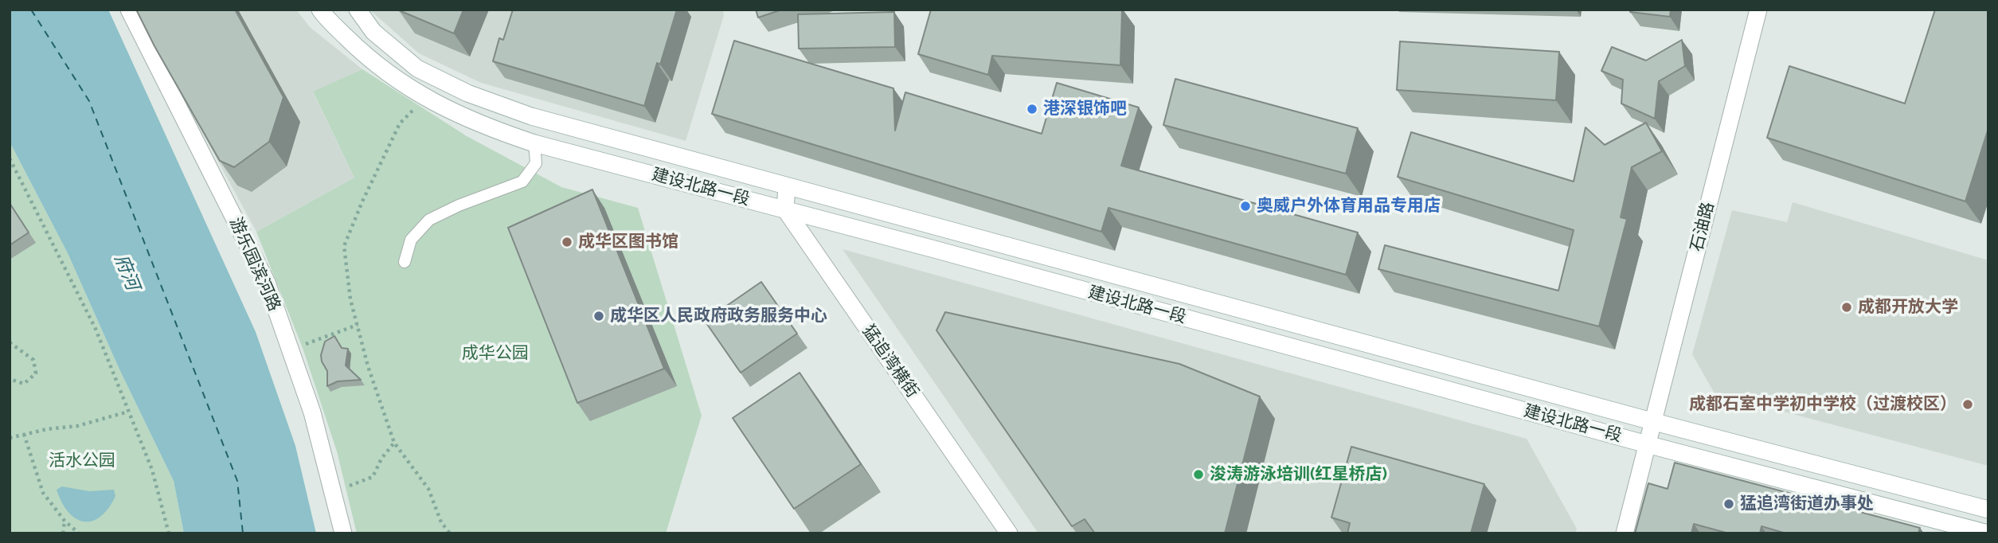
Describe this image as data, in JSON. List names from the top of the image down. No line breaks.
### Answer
{"streets":{"main road":["建设北路一段","石油路","游乐园滨河路","猛追湾横街"]},"crossings":[["建设北路一段","石油路"],["建设北路一段","猛追湾横街"]],"water":["府河"],"parks":["成华公园","活水公园"],"places":["港深银饰吧","奥威户外体育用品专用店","成华区图书馆","成都开放大学","成华区人民政府政务服务中心","成都石室中学初中学校（过渡校区）","浚涛游泳培训(红星桥店)","猛追湾街道办事处"]}
